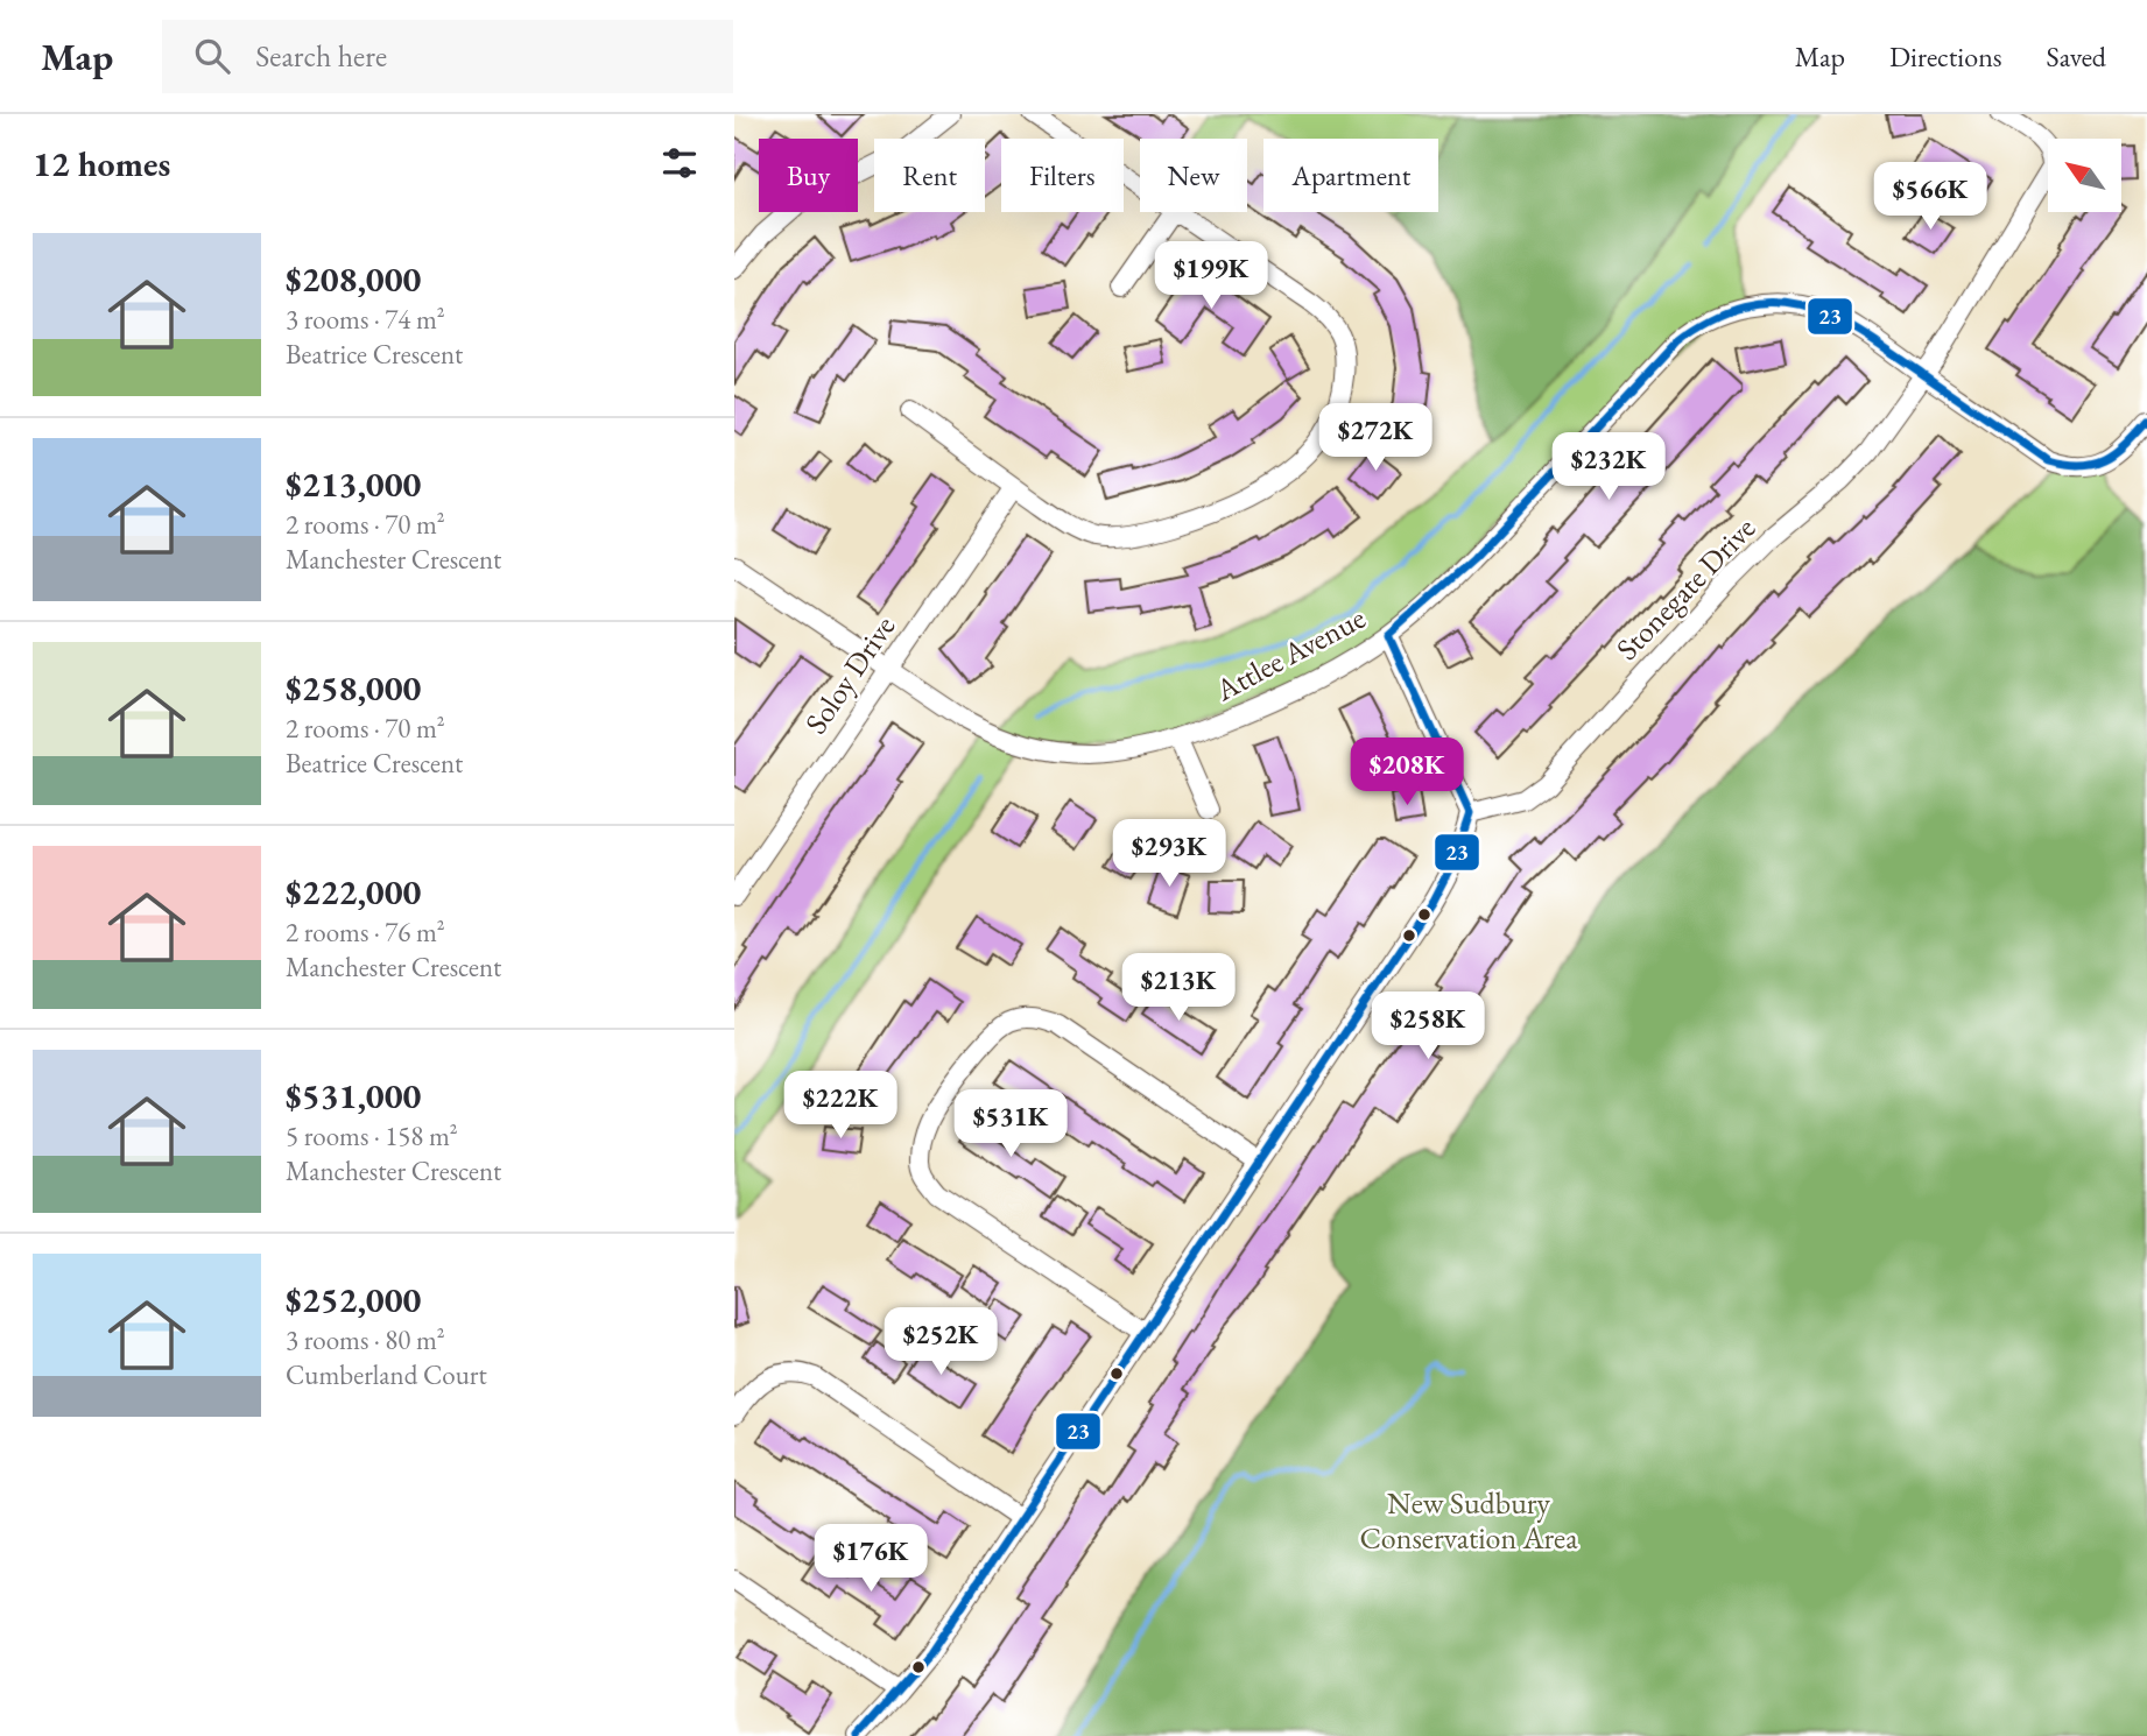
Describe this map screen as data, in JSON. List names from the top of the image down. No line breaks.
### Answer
{"streets":{"street":["Stonegate Drive","Attlee Avenue","Soloy Drive"]},"crossings":[["Stonegate Drive","Attlee Avenue"],["Attlee Avenue","Soloy Drive"]],"parks":["New Sudbury Conservation Area"],"lines":["transit line 23"],"north":"top left","page":{"header":"Map","search":"Search here","nav":["Map","Directions","Saved"],"heading":"12 homes","chip":["Buy","Rent","Filters","New","Apartment"],"price":["$566K","$199K","$272K","$232K","$208K","$293K","$213K","$258K","$222K","$531K","$252K","$176K"],"list":[{"name":"$208,000","note":"3 rooms · 74 m² · Beatrice Crescent"},{"name":"$213,000","note":"2 rooms · 70 m² · Manchester Crescent"},{"name":"$258,000","note":"2 rooms · 70 m² · Beatrice Crescent"},{"name":"$222,000","note":"2 rooms · 76 m² · Manchester Crescent"},{"name":"$531,000","note":"5 rooms · 158 m² · Manchester Crescent"},{"name":"$252,000","note":"3 rooms · 80 m² · Cumberland Court"}]}}
